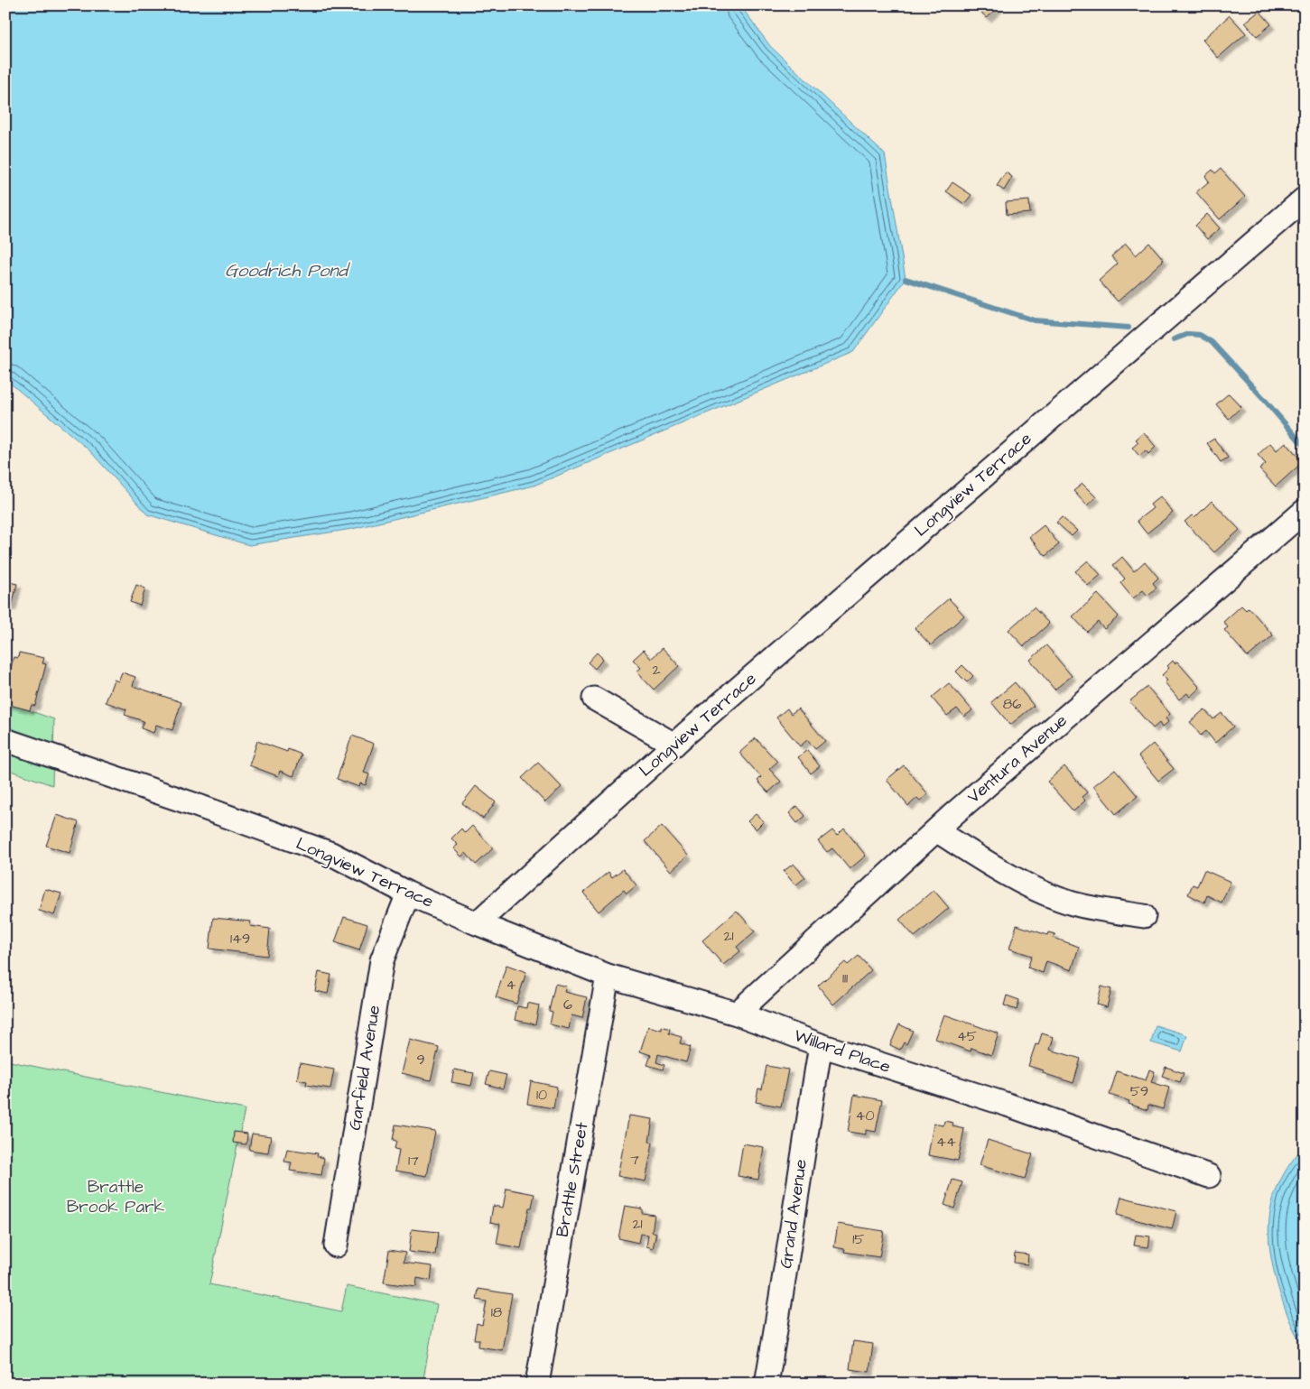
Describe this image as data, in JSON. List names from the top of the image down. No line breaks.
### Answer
{"streets":{"street":["Longview Terrace","Ventura Avenue","Willard Place","Garfield Avenue","Brattle Street","Grand Avenue"]},"crossings":[["Longview Terrace","Willard Place"],["Longview Terrace","Garfield Avenue"],["Ventura Avenue","Willard Place"],["Willard Place","Brattle Street"],["Willard Place","Grand Avenue"]],"water":["Goodrich Pond"],"parks":["Brattle Brook Park"],"house_numbers":["2","86","21","149","111","4","6","45","9","59","10","40","44","7","17","21","15","18"]}
